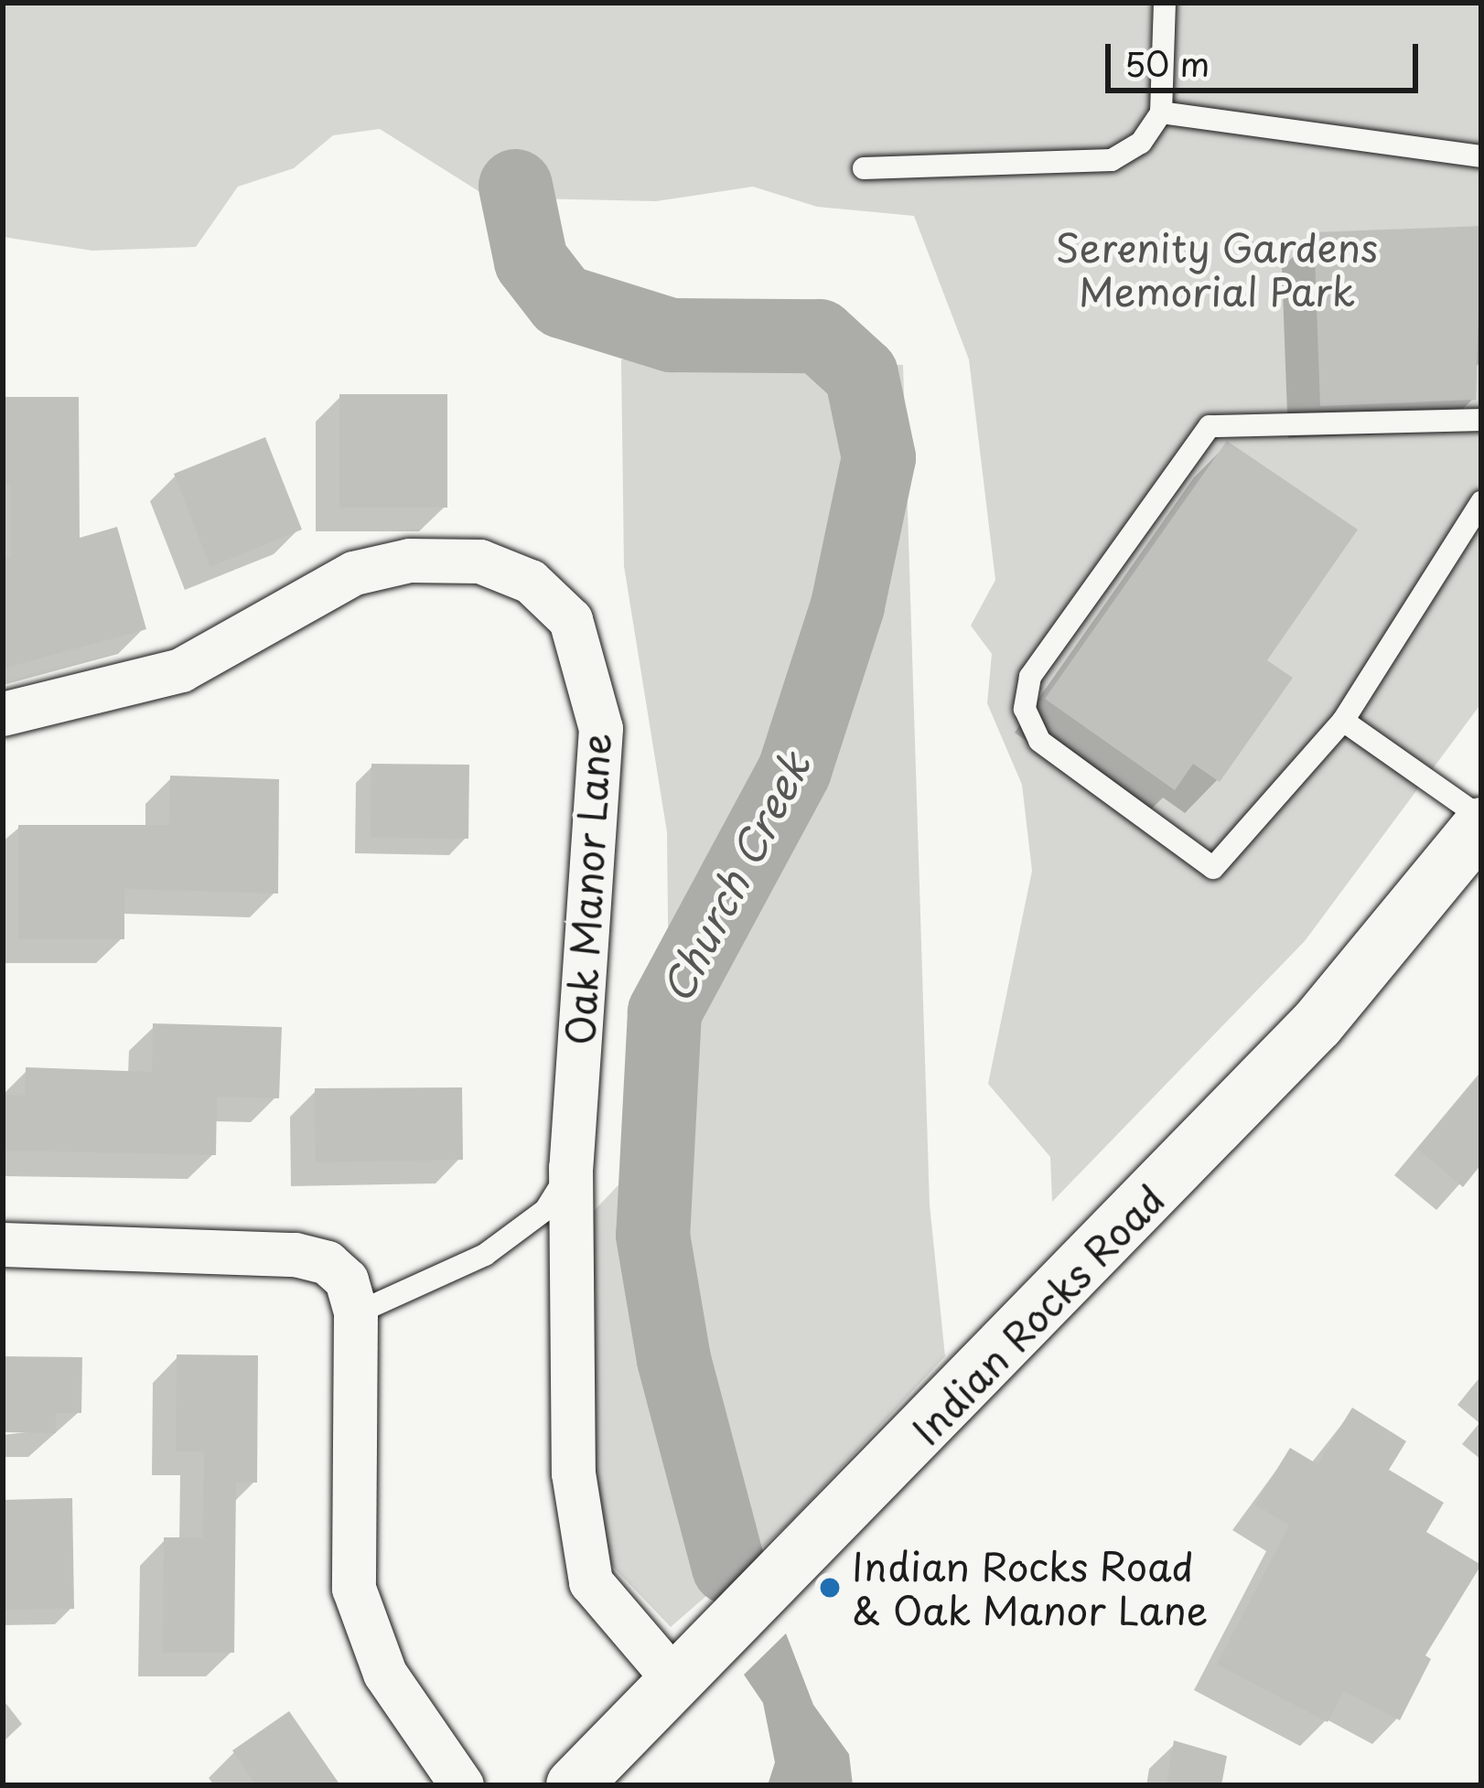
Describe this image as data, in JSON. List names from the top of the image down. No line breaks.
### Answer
{"streets":{"street":["Oak Manor Lane","Indian Rocks Road"]},"crossings":[["Oak Manor Lane","Indian Rocks Road"]],"water":["Church Creek"],"parks":["Serenity Gardens Memorial Park"],"places":["Indian Rocks Road & Oak Manor Lane"],"scale_bar":"50 m"}
